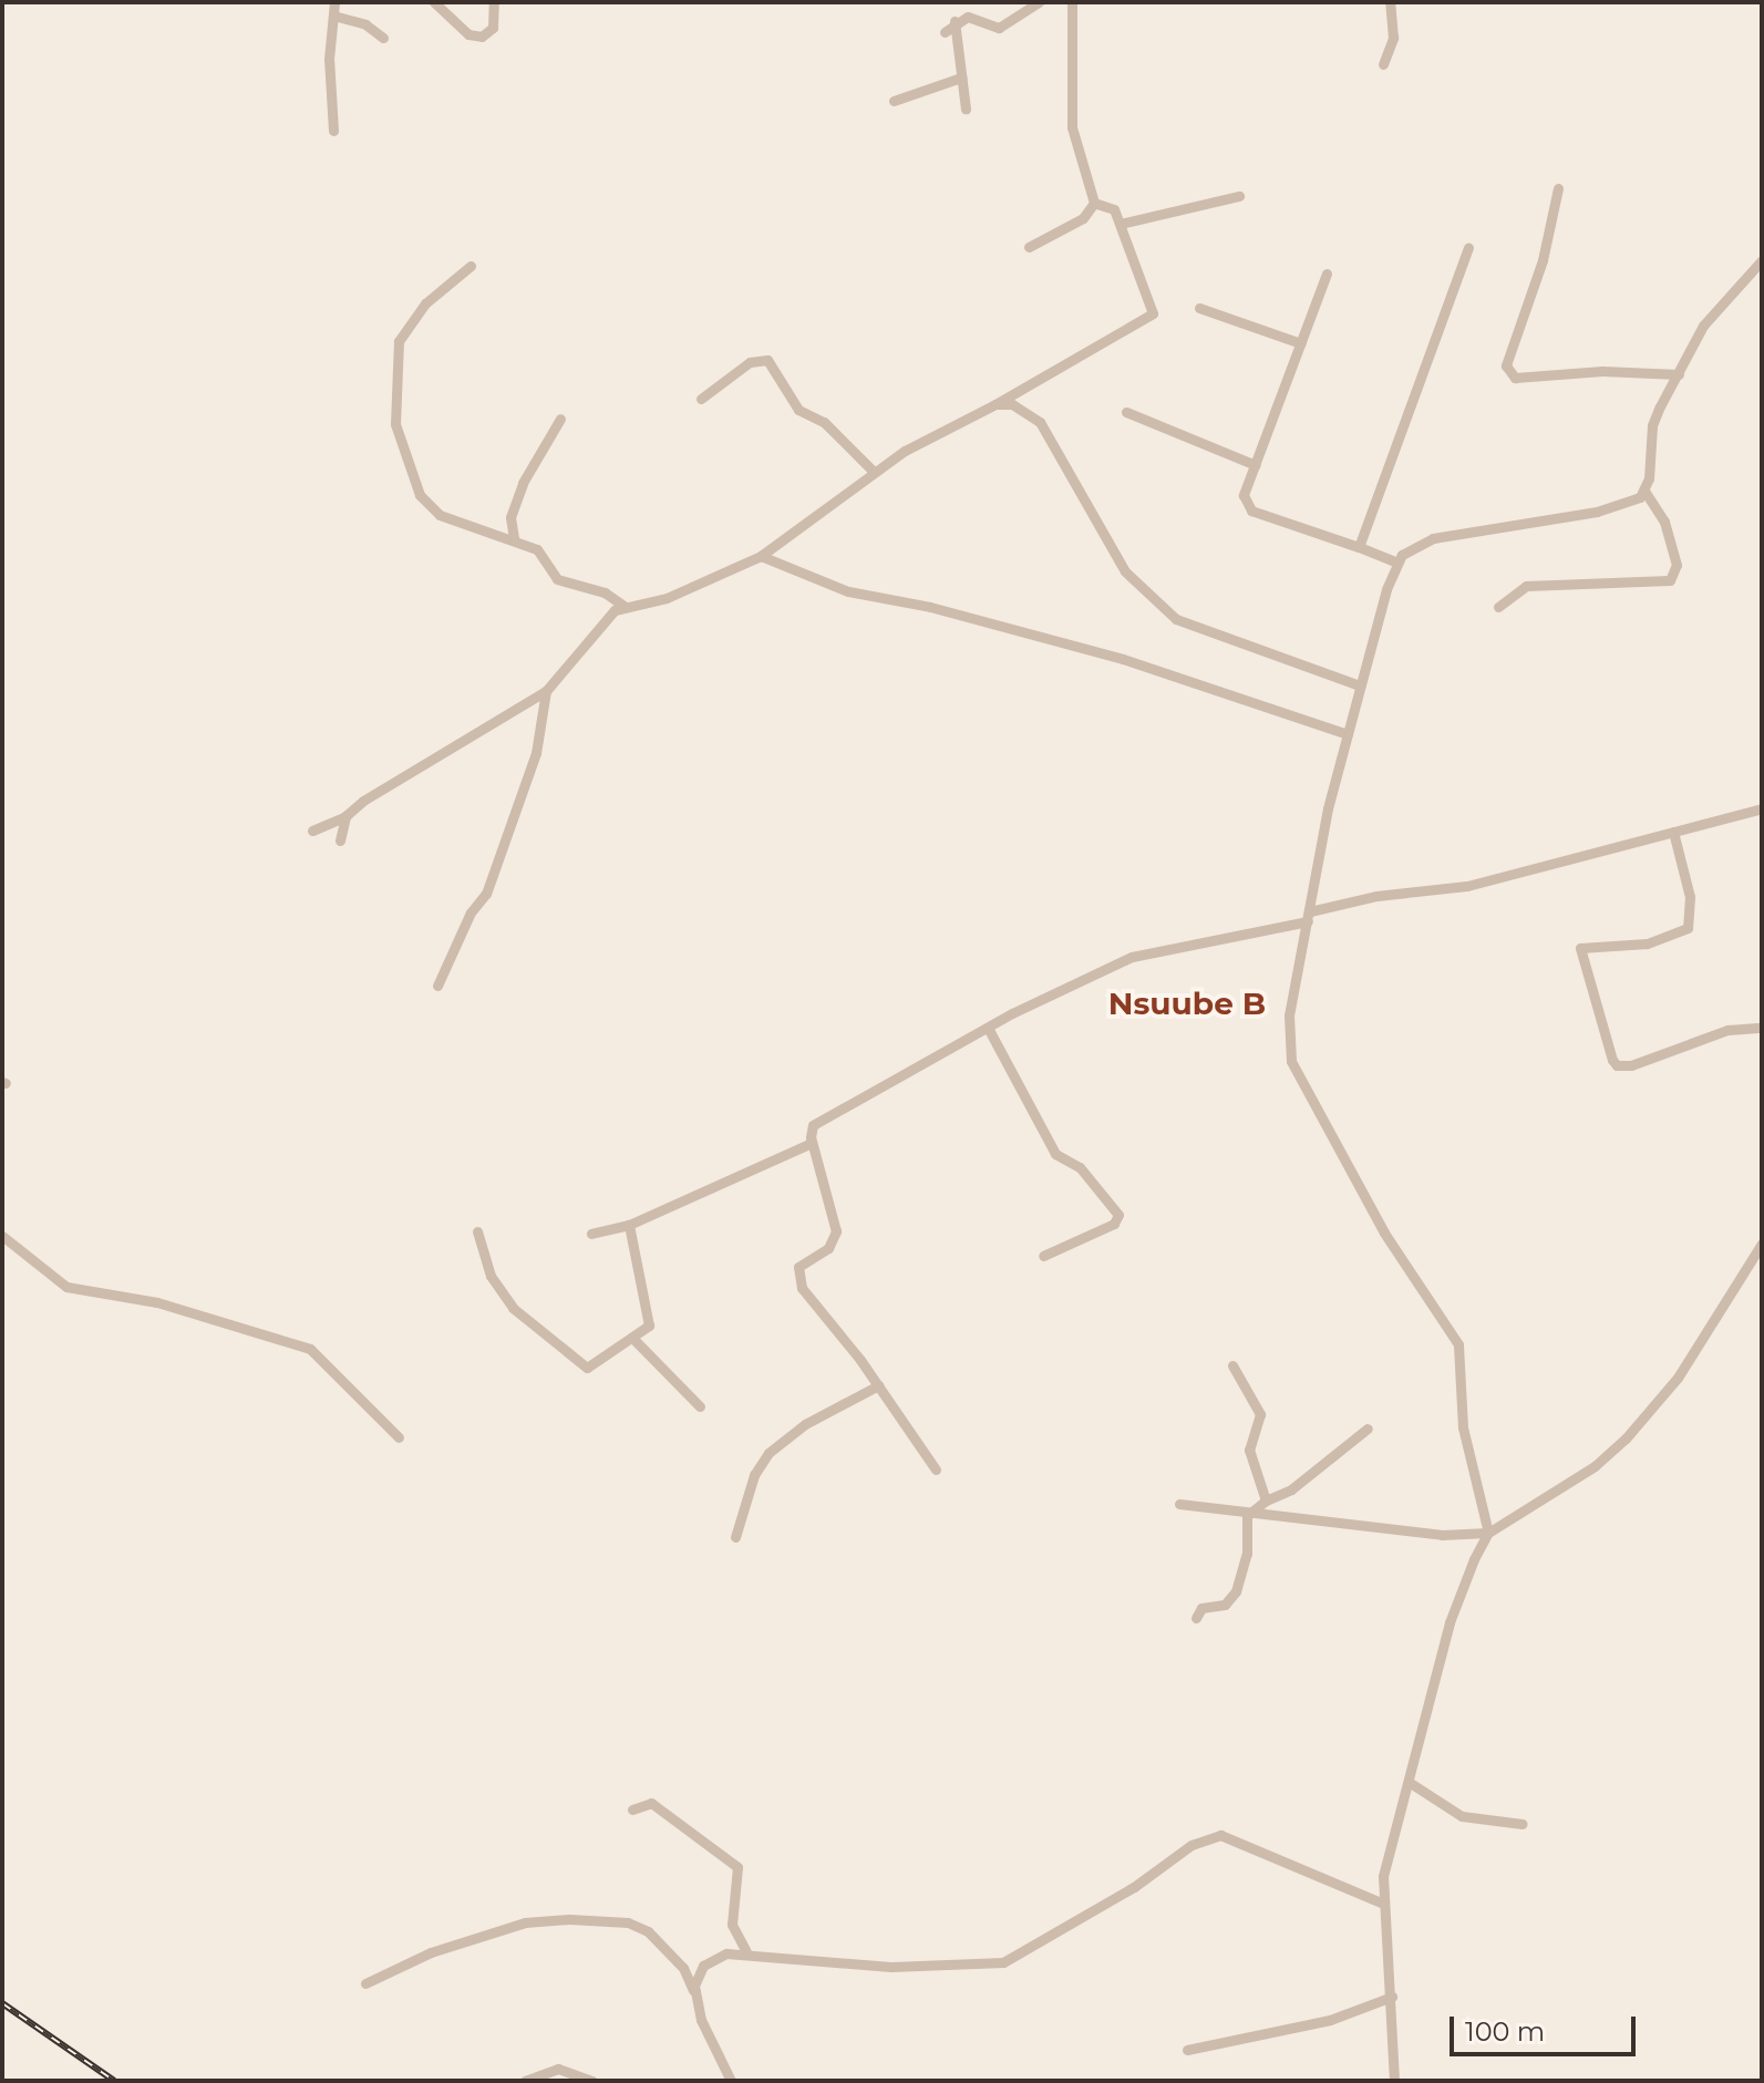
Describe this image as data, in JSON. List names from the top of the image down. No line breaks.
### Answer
{"districts":["Nsuube B"],"scale_bar":"100 m"}
